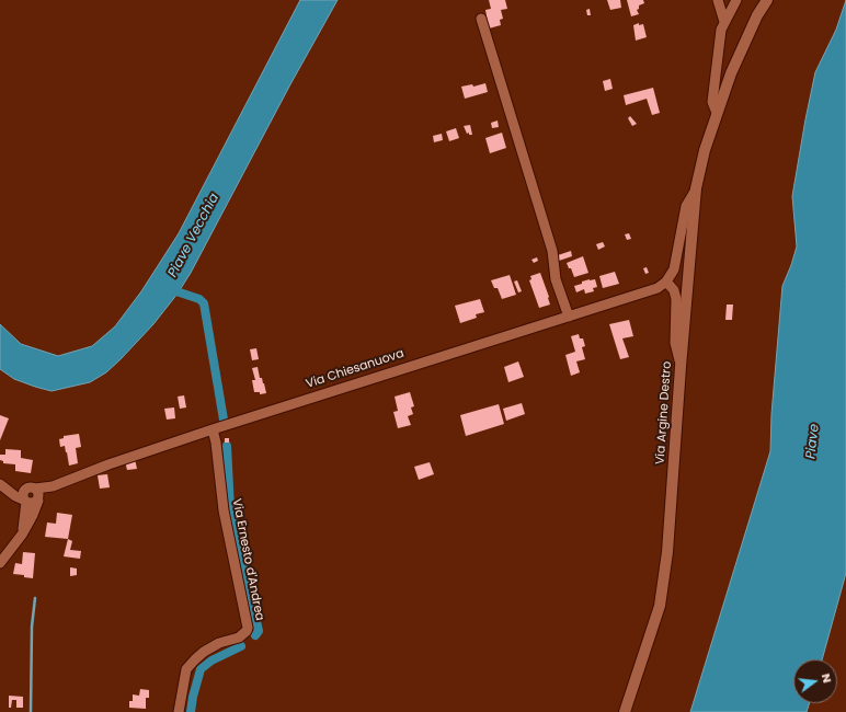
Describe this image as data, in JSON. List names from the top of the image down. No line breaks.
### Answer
{"streets":{"street":["Via Chiesanuova","Via Argine Destro","Via Ernesto d'Andrea"]},"crossings":[["Via Chiesanuova","Via Ernesto d'Andrea"]],"water":["Piave Vecchia","Piave"],"north":"right"}
